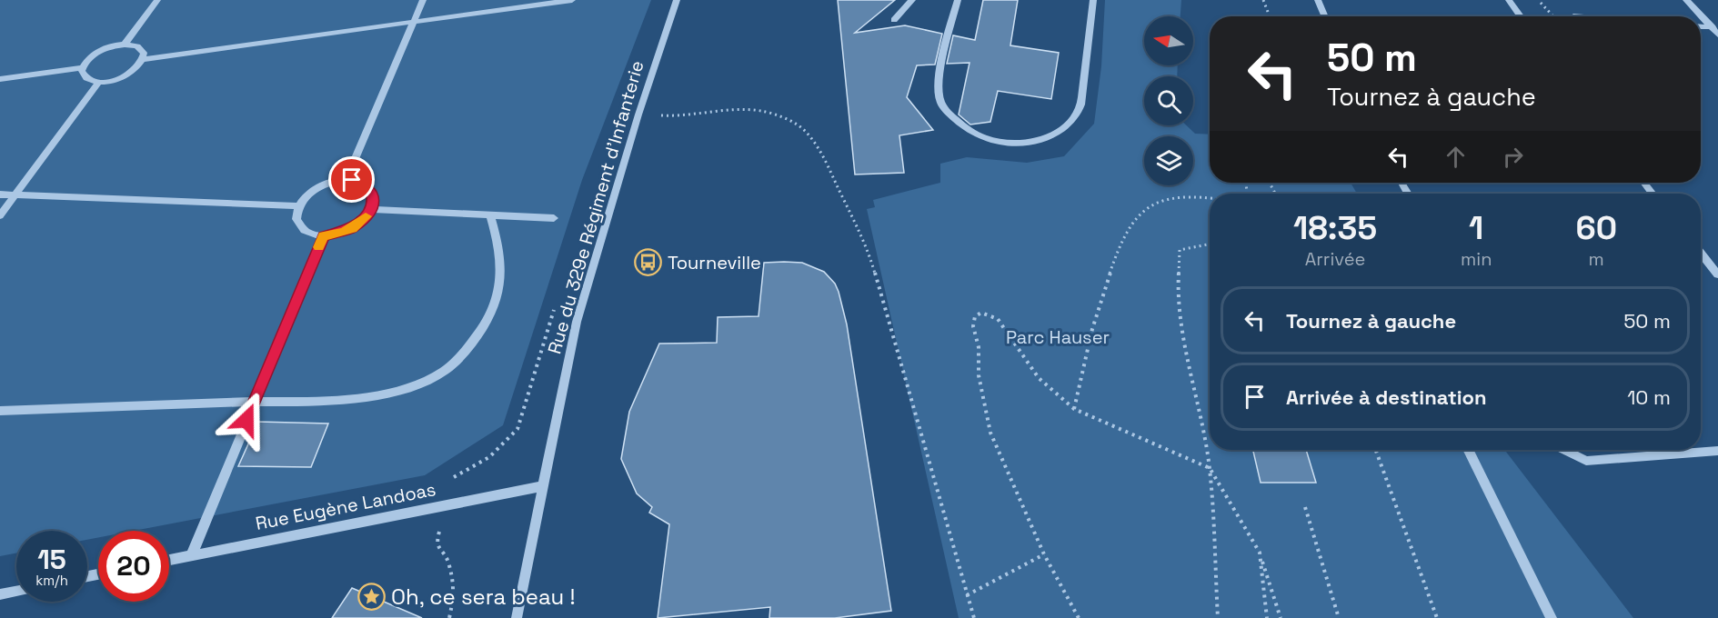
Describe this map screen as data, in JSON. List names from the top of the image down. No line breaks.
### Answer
{"streets":{"street":["Rue du 329e Régiment d'Infanterie","Rue Eugène Landoas"]},"crossings":[["Rue du 329e Régiment d'Infanterie","Rue Eugène Landoas"]],"parks":["Parc Hauser"],"places":{"bus stop":["Tourneville"],"place":["Oh, ce sera beau !"]},"north":"left","page":{"turn":["50 m","Tournez à gauche"],"eta":["18:35","Arrivée","1","min","60","m"],"list":[{"name":"Tournez à gauche","value":"50 m"},{"name":"Arrivée à destination","value":"10 m"}],"speed":"15 km/h","limit":"20"}}
